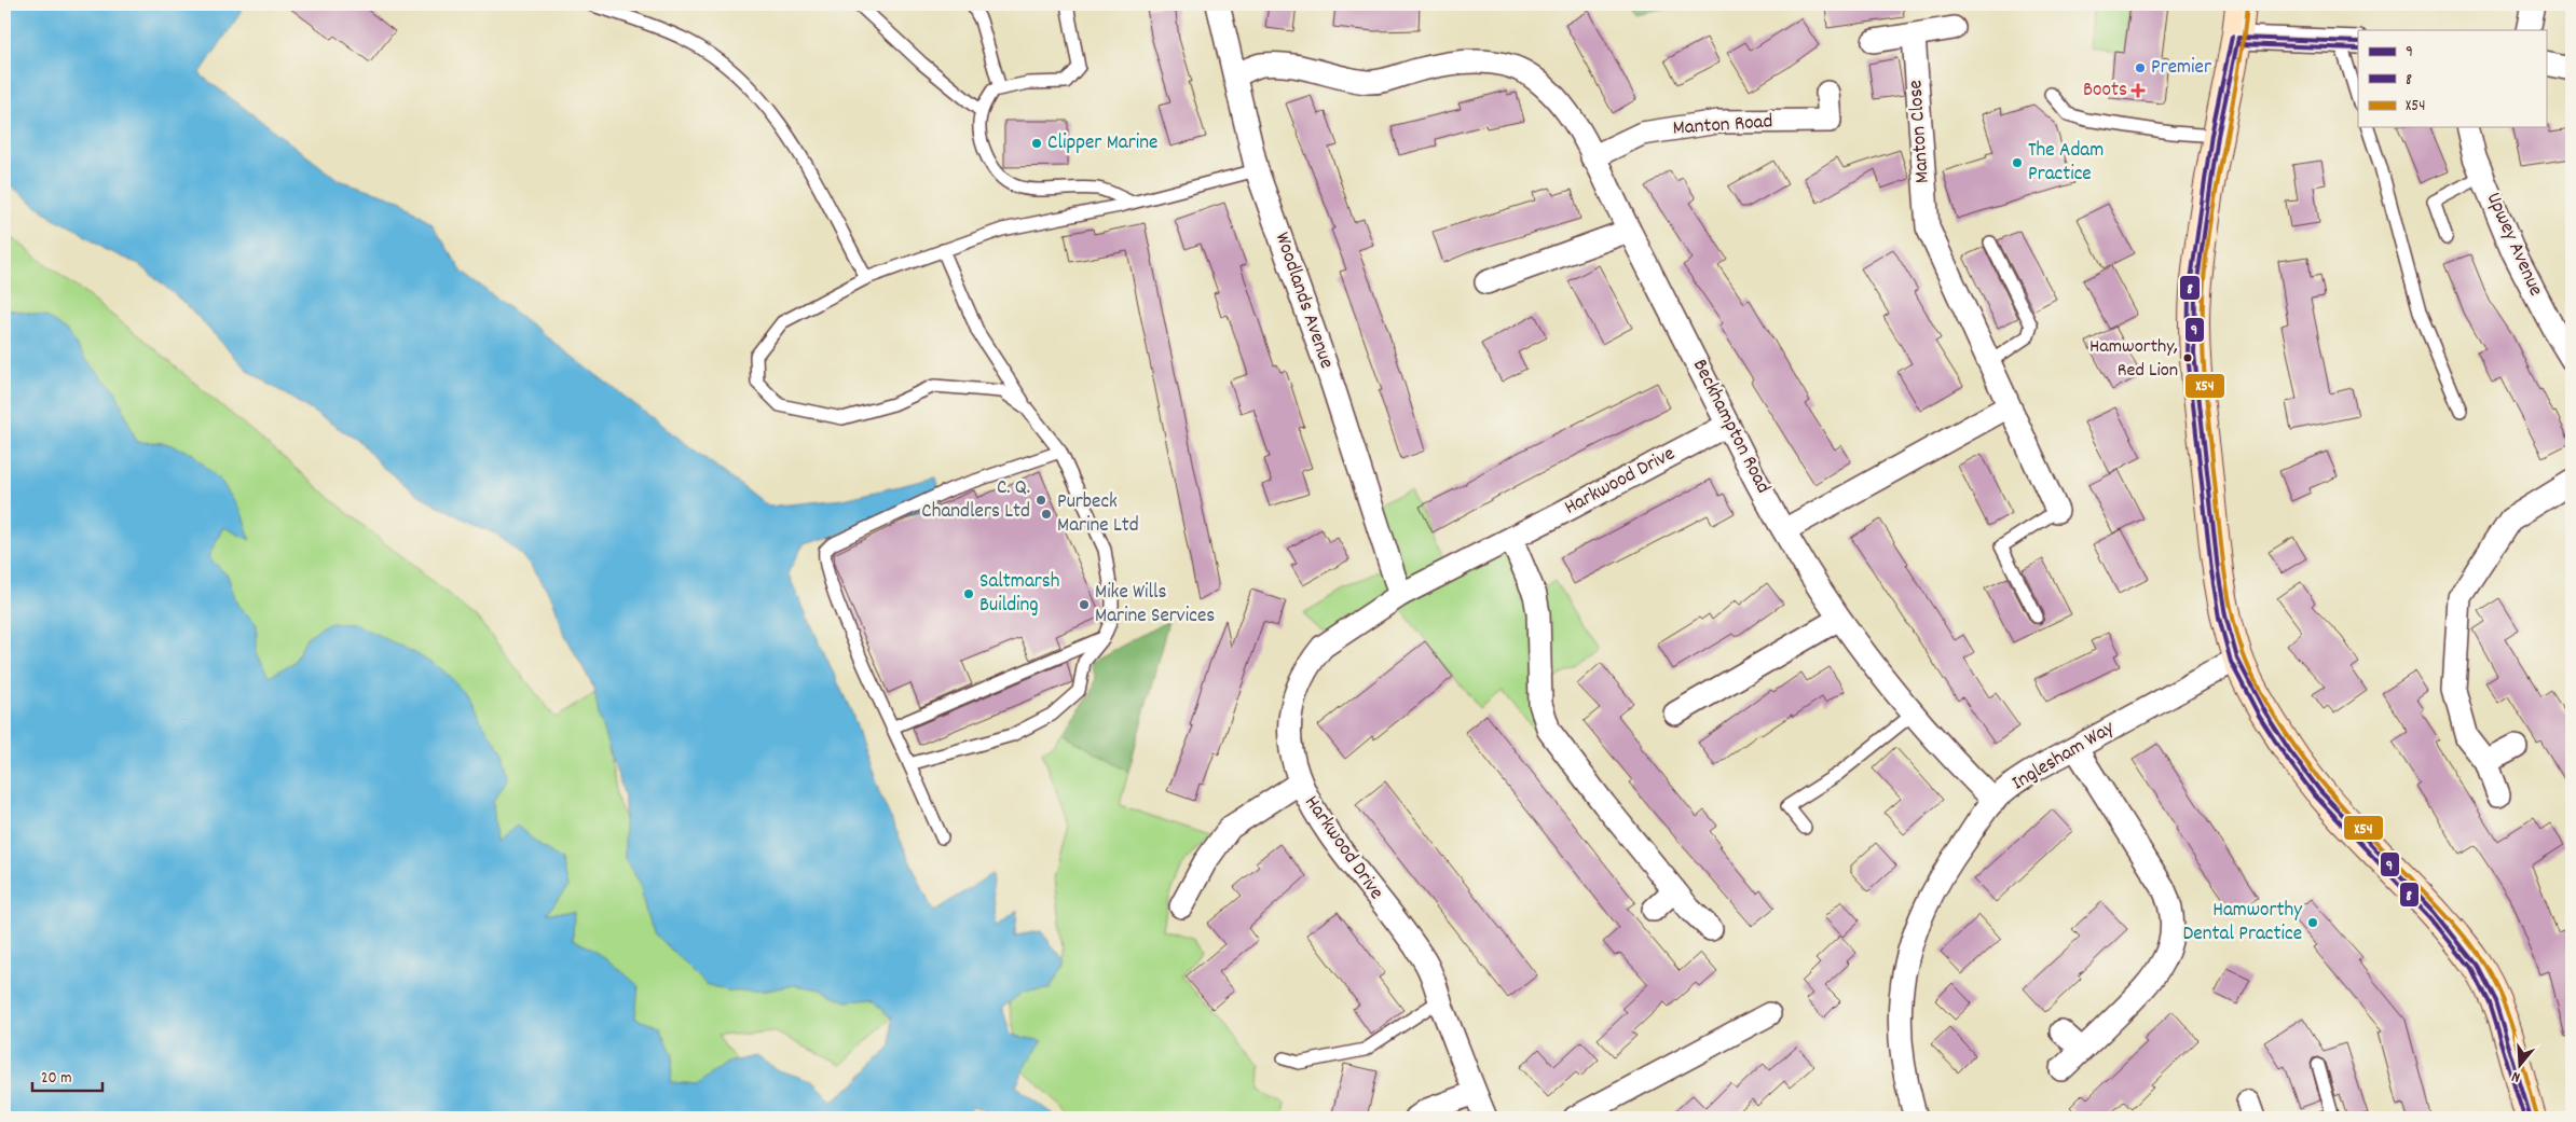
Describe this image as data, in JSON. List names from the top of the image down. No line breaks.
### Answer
{"streets":{"street":["Manton Road","Manton Close","Upwey Avenue","Woodlands Avenue","Beckhampton Road","Harkwood Drive","Inglesham Way"]},"crossings":[["Manton Road","Beckhampton Road"],["Woodlands Avenue","Beckhampton Road"],["Woodlands Avenue","Harkwood Drive"],["Beckhampton Road","Harkwood Drive"],["Beckhampton Road","Inglesham Way"]],"places":{"other":["Premier","Clipper Marine","The Adam Practice","Hamworthy, Red Lion","C. Q. Chandlers Ltd","Purbeck Marine Ltd","Saltmarsh Building","Mike Wills Marine Services","Hamworthy Dental Practice"],"health":["Boots"]},"lines":["transit line X54","transit line 8","transit line 9"],"legend":["9","8","X54"],"scale_bar":"20 m","north":"bottom"}
